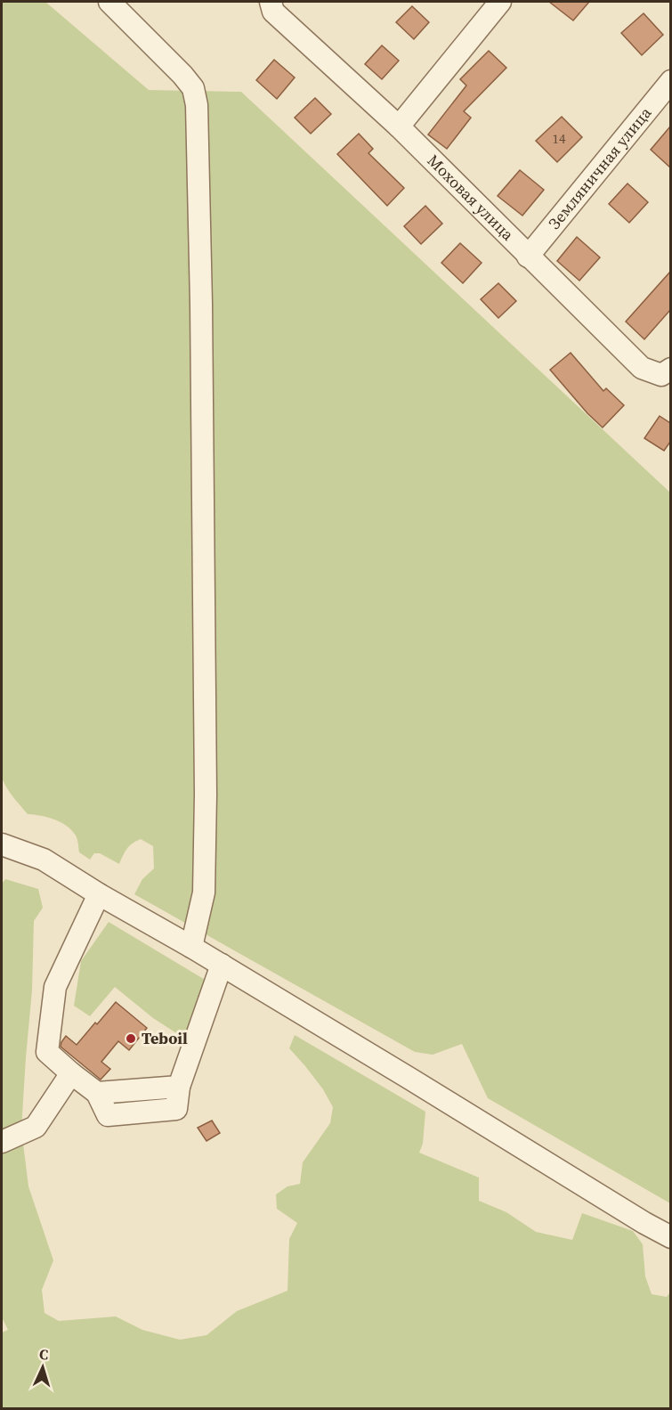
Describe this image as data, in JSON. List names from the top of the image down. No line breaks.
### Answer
{"streets":{"street":["Земляничная улица","Моховая улица"]},"crossings":[["Земляничная улица","Моховая улица"]],"places":["Teboil"],"house_numbers":["14"],"north":"top"}
